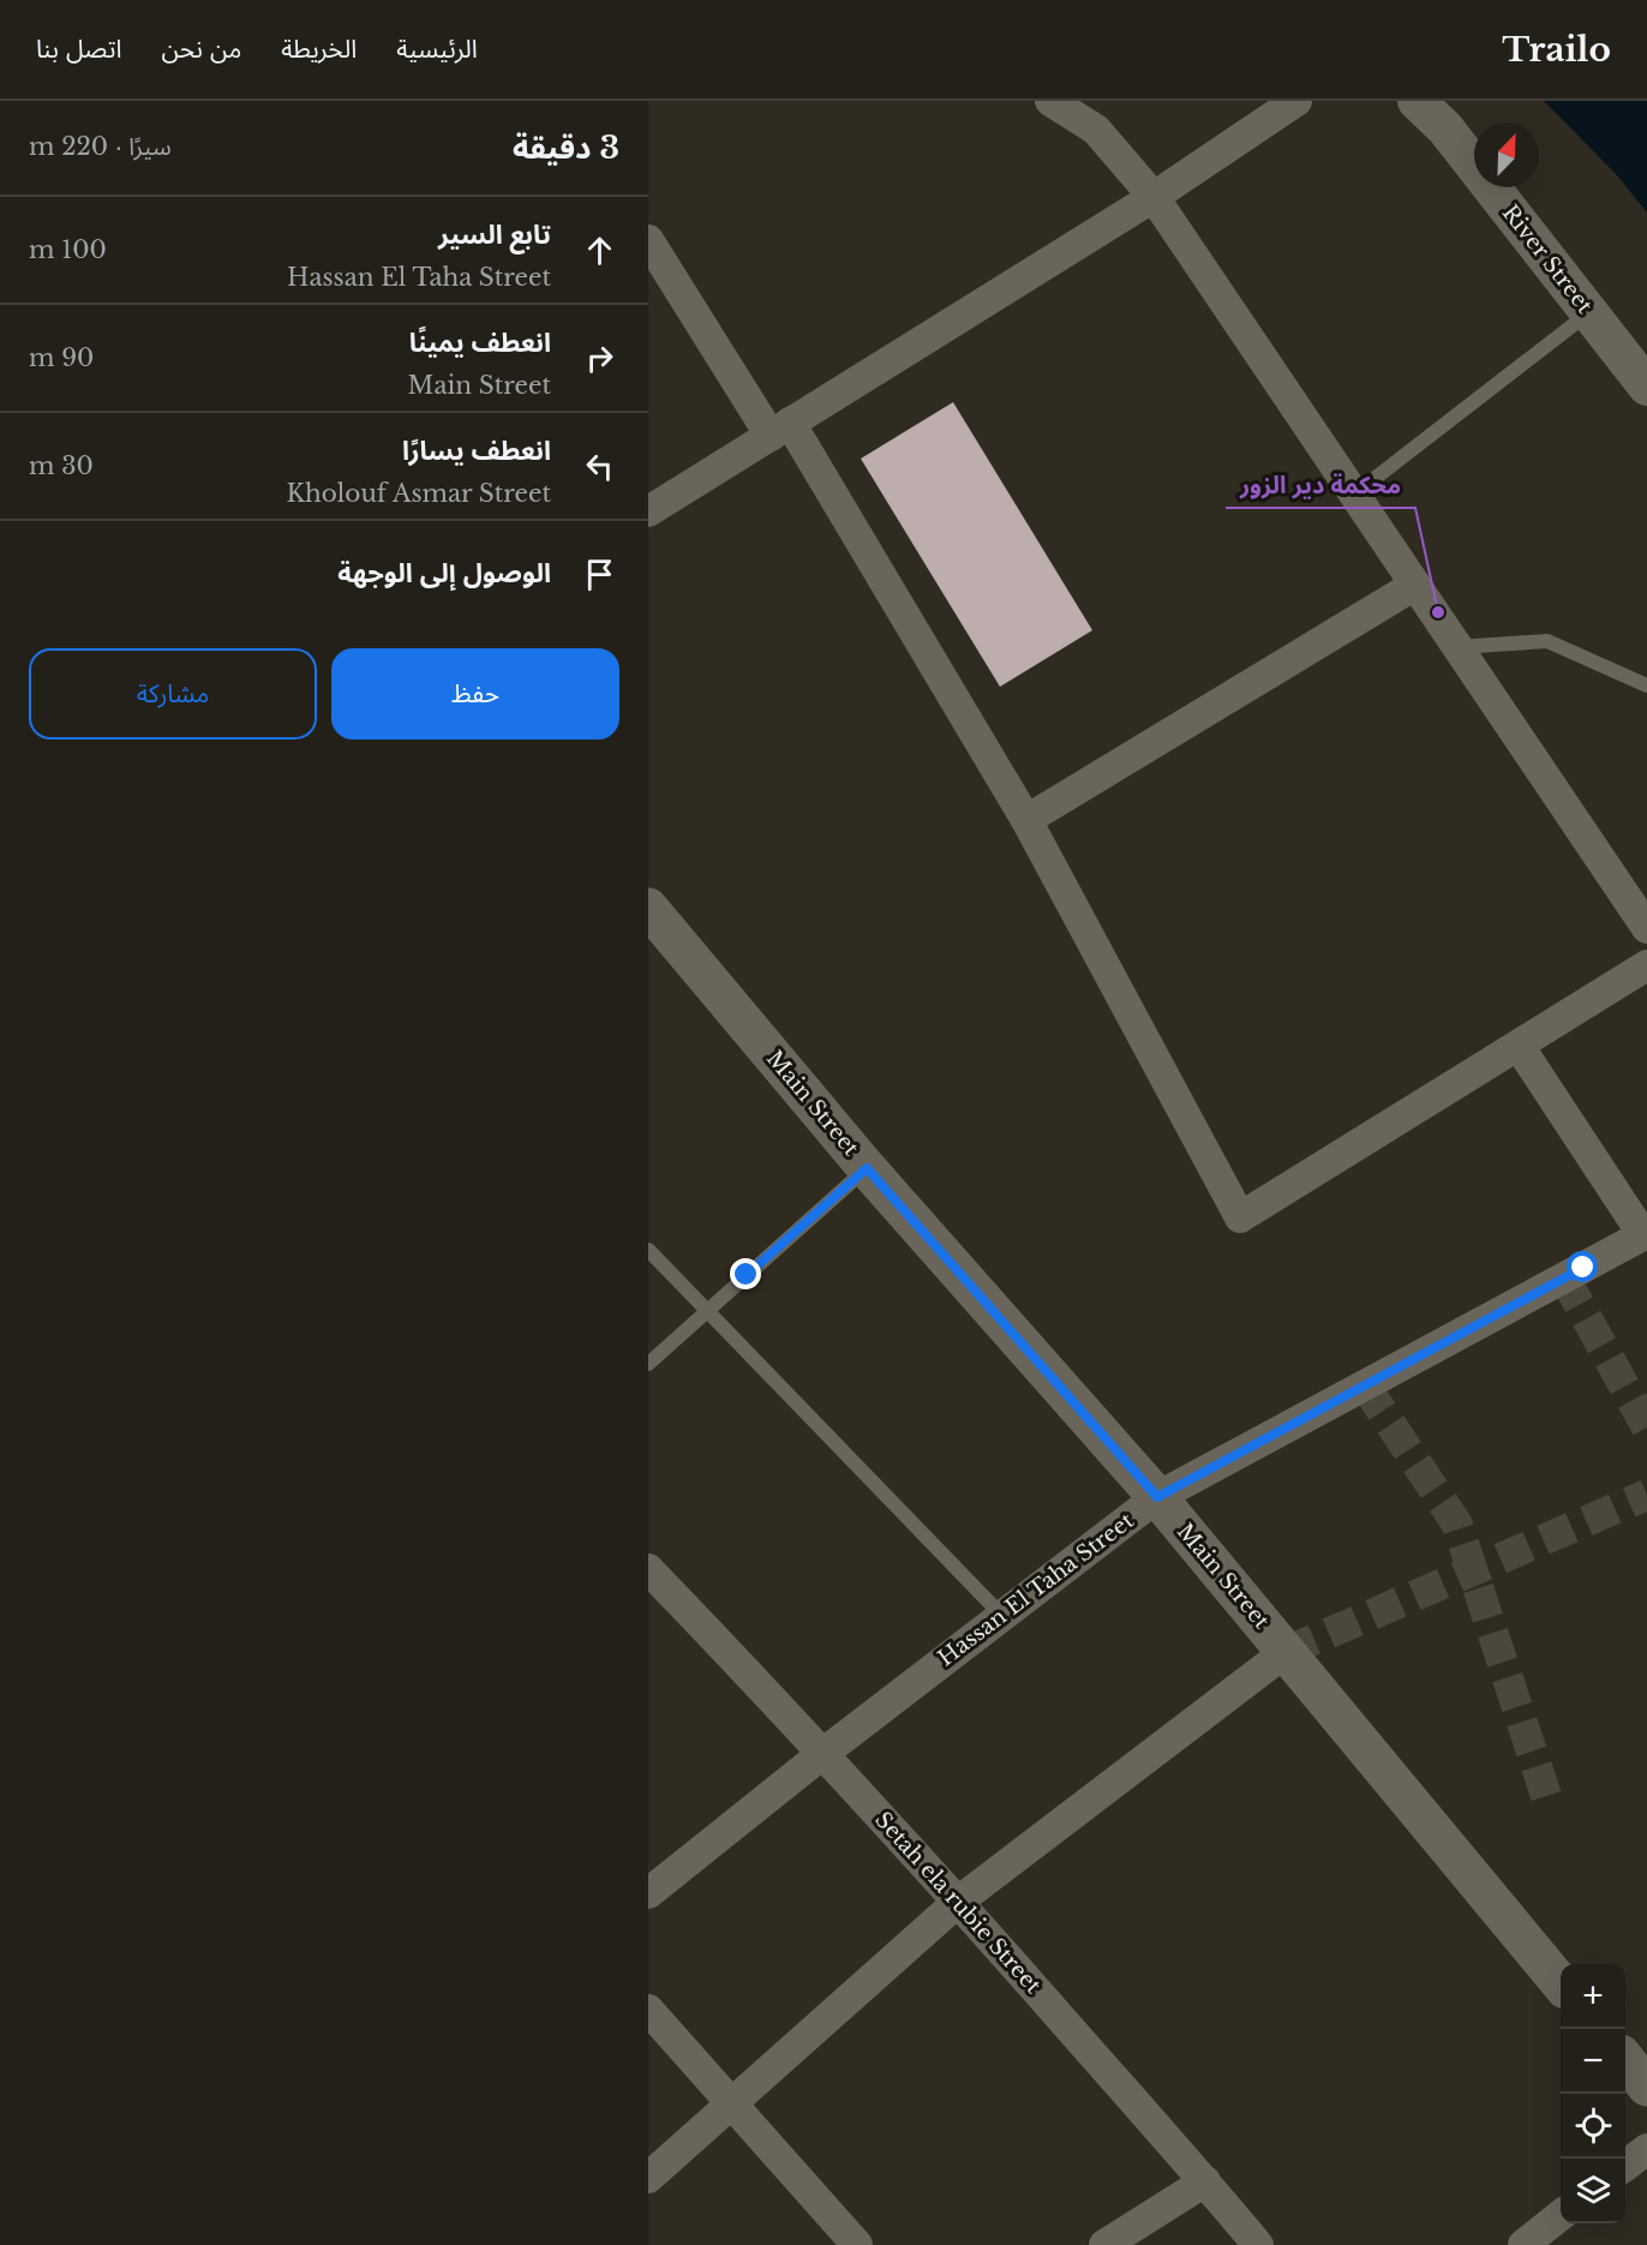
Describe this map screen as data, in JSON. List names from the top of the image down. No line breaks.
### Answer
{"streets":{"main road":["Main Street"],"street":["River Street","Hassan El Taha Street","Setah ela rubie Street"]},"crossings":[["Main Street","Hassan El Taha Street"],["Hassan El Taha Street","Setah ela rubie Street"]],"places":["محكمة دير الزور"],"north":"top right","page":{"header":"Trailo","nav":["الرئيسية","الخريطة","من نحن","اتصل بنا"],"heading":["3 دقيقة","سيرًا · 220 m"],"list":[["تابع السير","Hassan El Taha Street","100 m"],["انعطف يمينًا","Main Street","90 m"],["انعطف يسارًا","Kholouf Asmar Street","30 m"],"الوصول إلى الوجهة"],"buttons":["حفظ","مشاركة"],"map_buttons":["+","−"]}}
